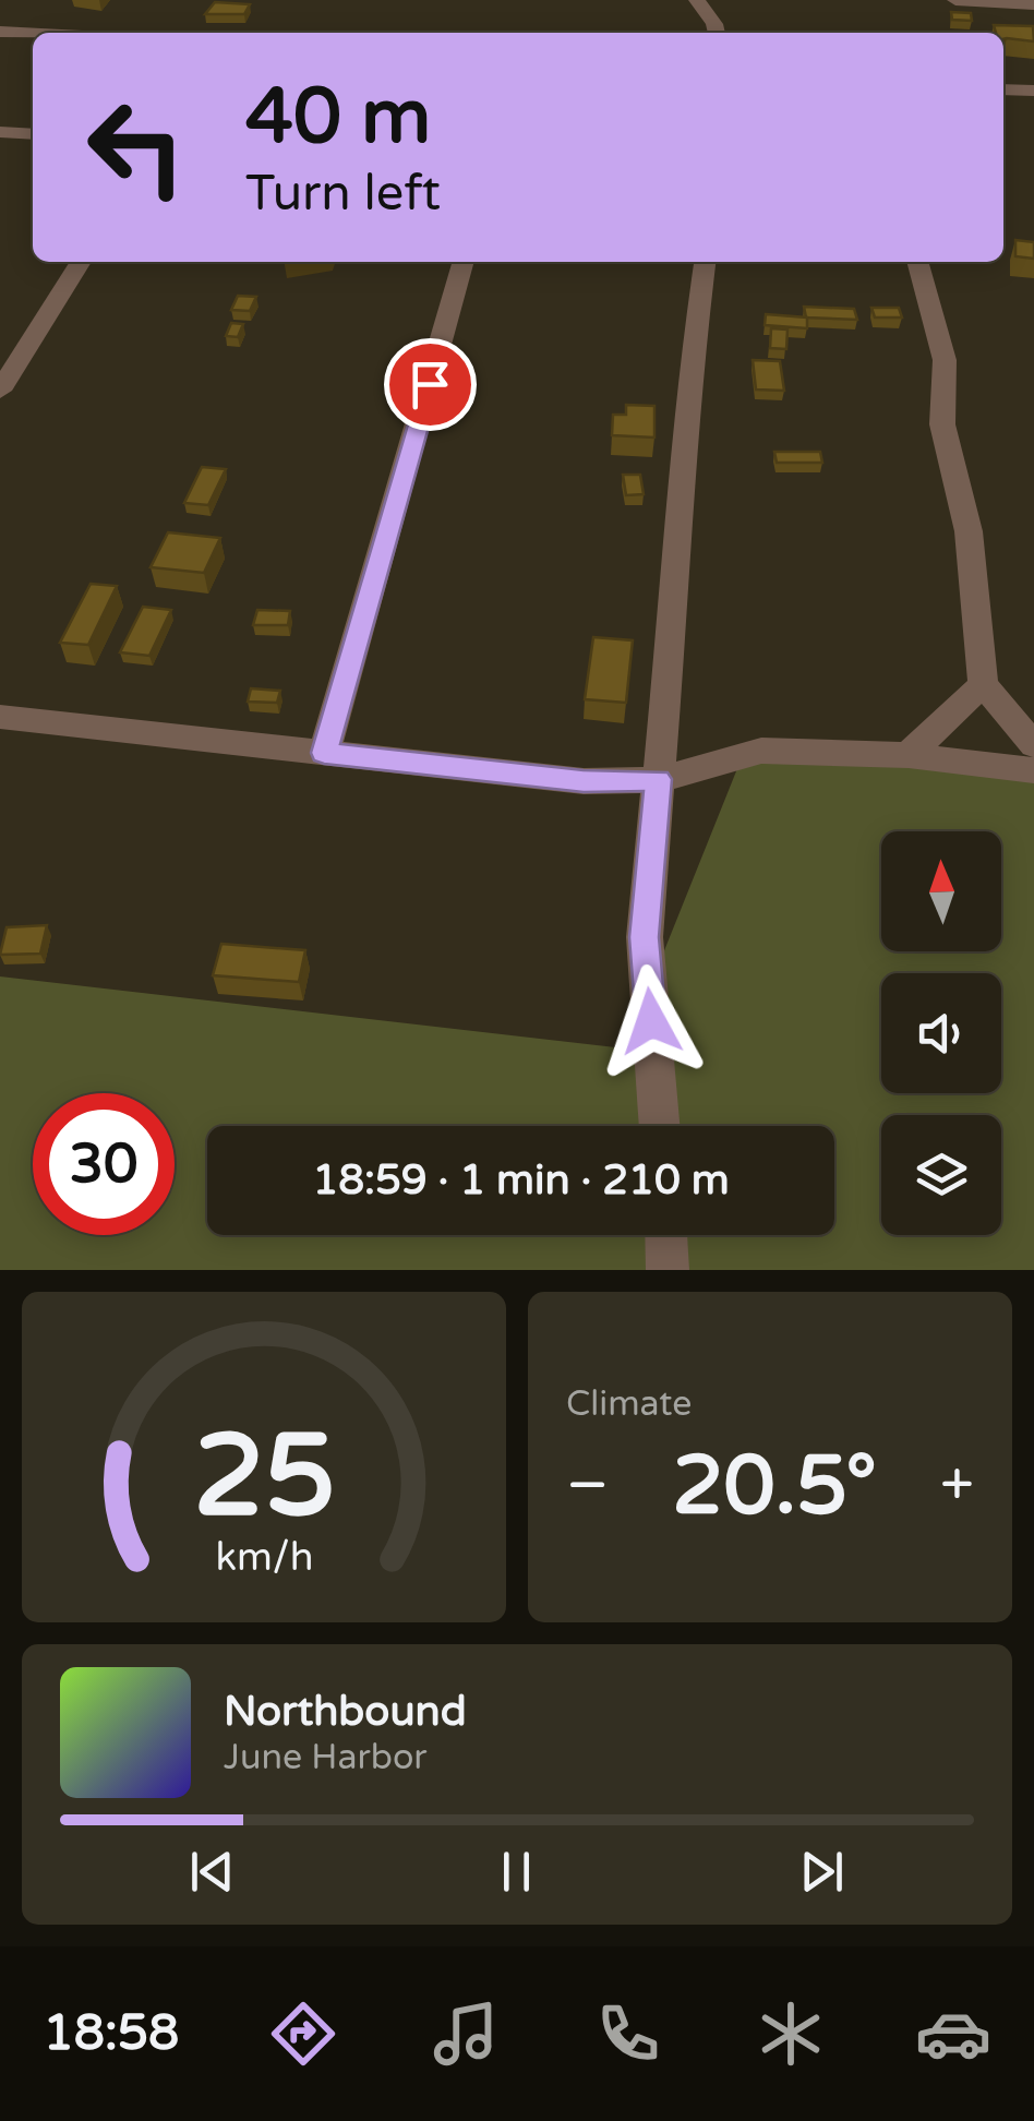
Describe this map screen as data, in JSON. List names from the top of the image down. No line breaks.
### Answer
{"north":"top","page":{"turn":["40 m","Turn left"],"limit":"30","trip":"18:59 · 1 min · 210 m","tile":"Climate","heat":["−","20.5°","+"],"song":["Northbound","June Harbor"],"tabs":"18:58","gauge":["25","km/h"]}}
